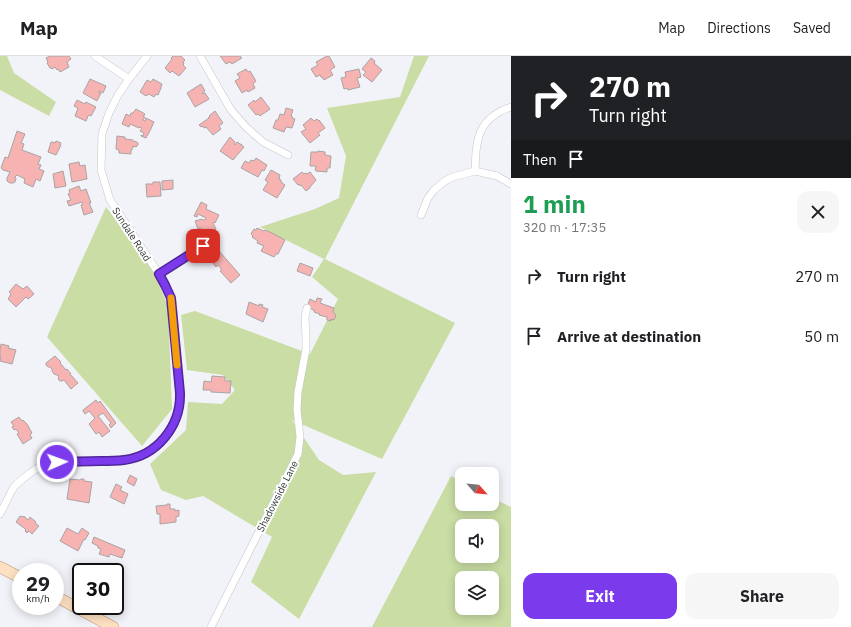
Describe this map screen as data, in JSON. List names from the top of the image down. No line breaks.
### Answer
{"streets":{"street":["Sundale Road","Shadowside Lane"]},"north":"bottom right","page":{"header":"Map","nav":["Map","Directions","Saved"],"turn":["270 m","Turn right"],"then":"Then","heading":["1 min","320 m · 17:35"],"list":[{"name":"Turn right","value":"270 m"},{"name":"Arrive at destination","value":"50 m"}],"speed":"29 km/h","limit":"30","buttons":["Exit","Share"]}}
